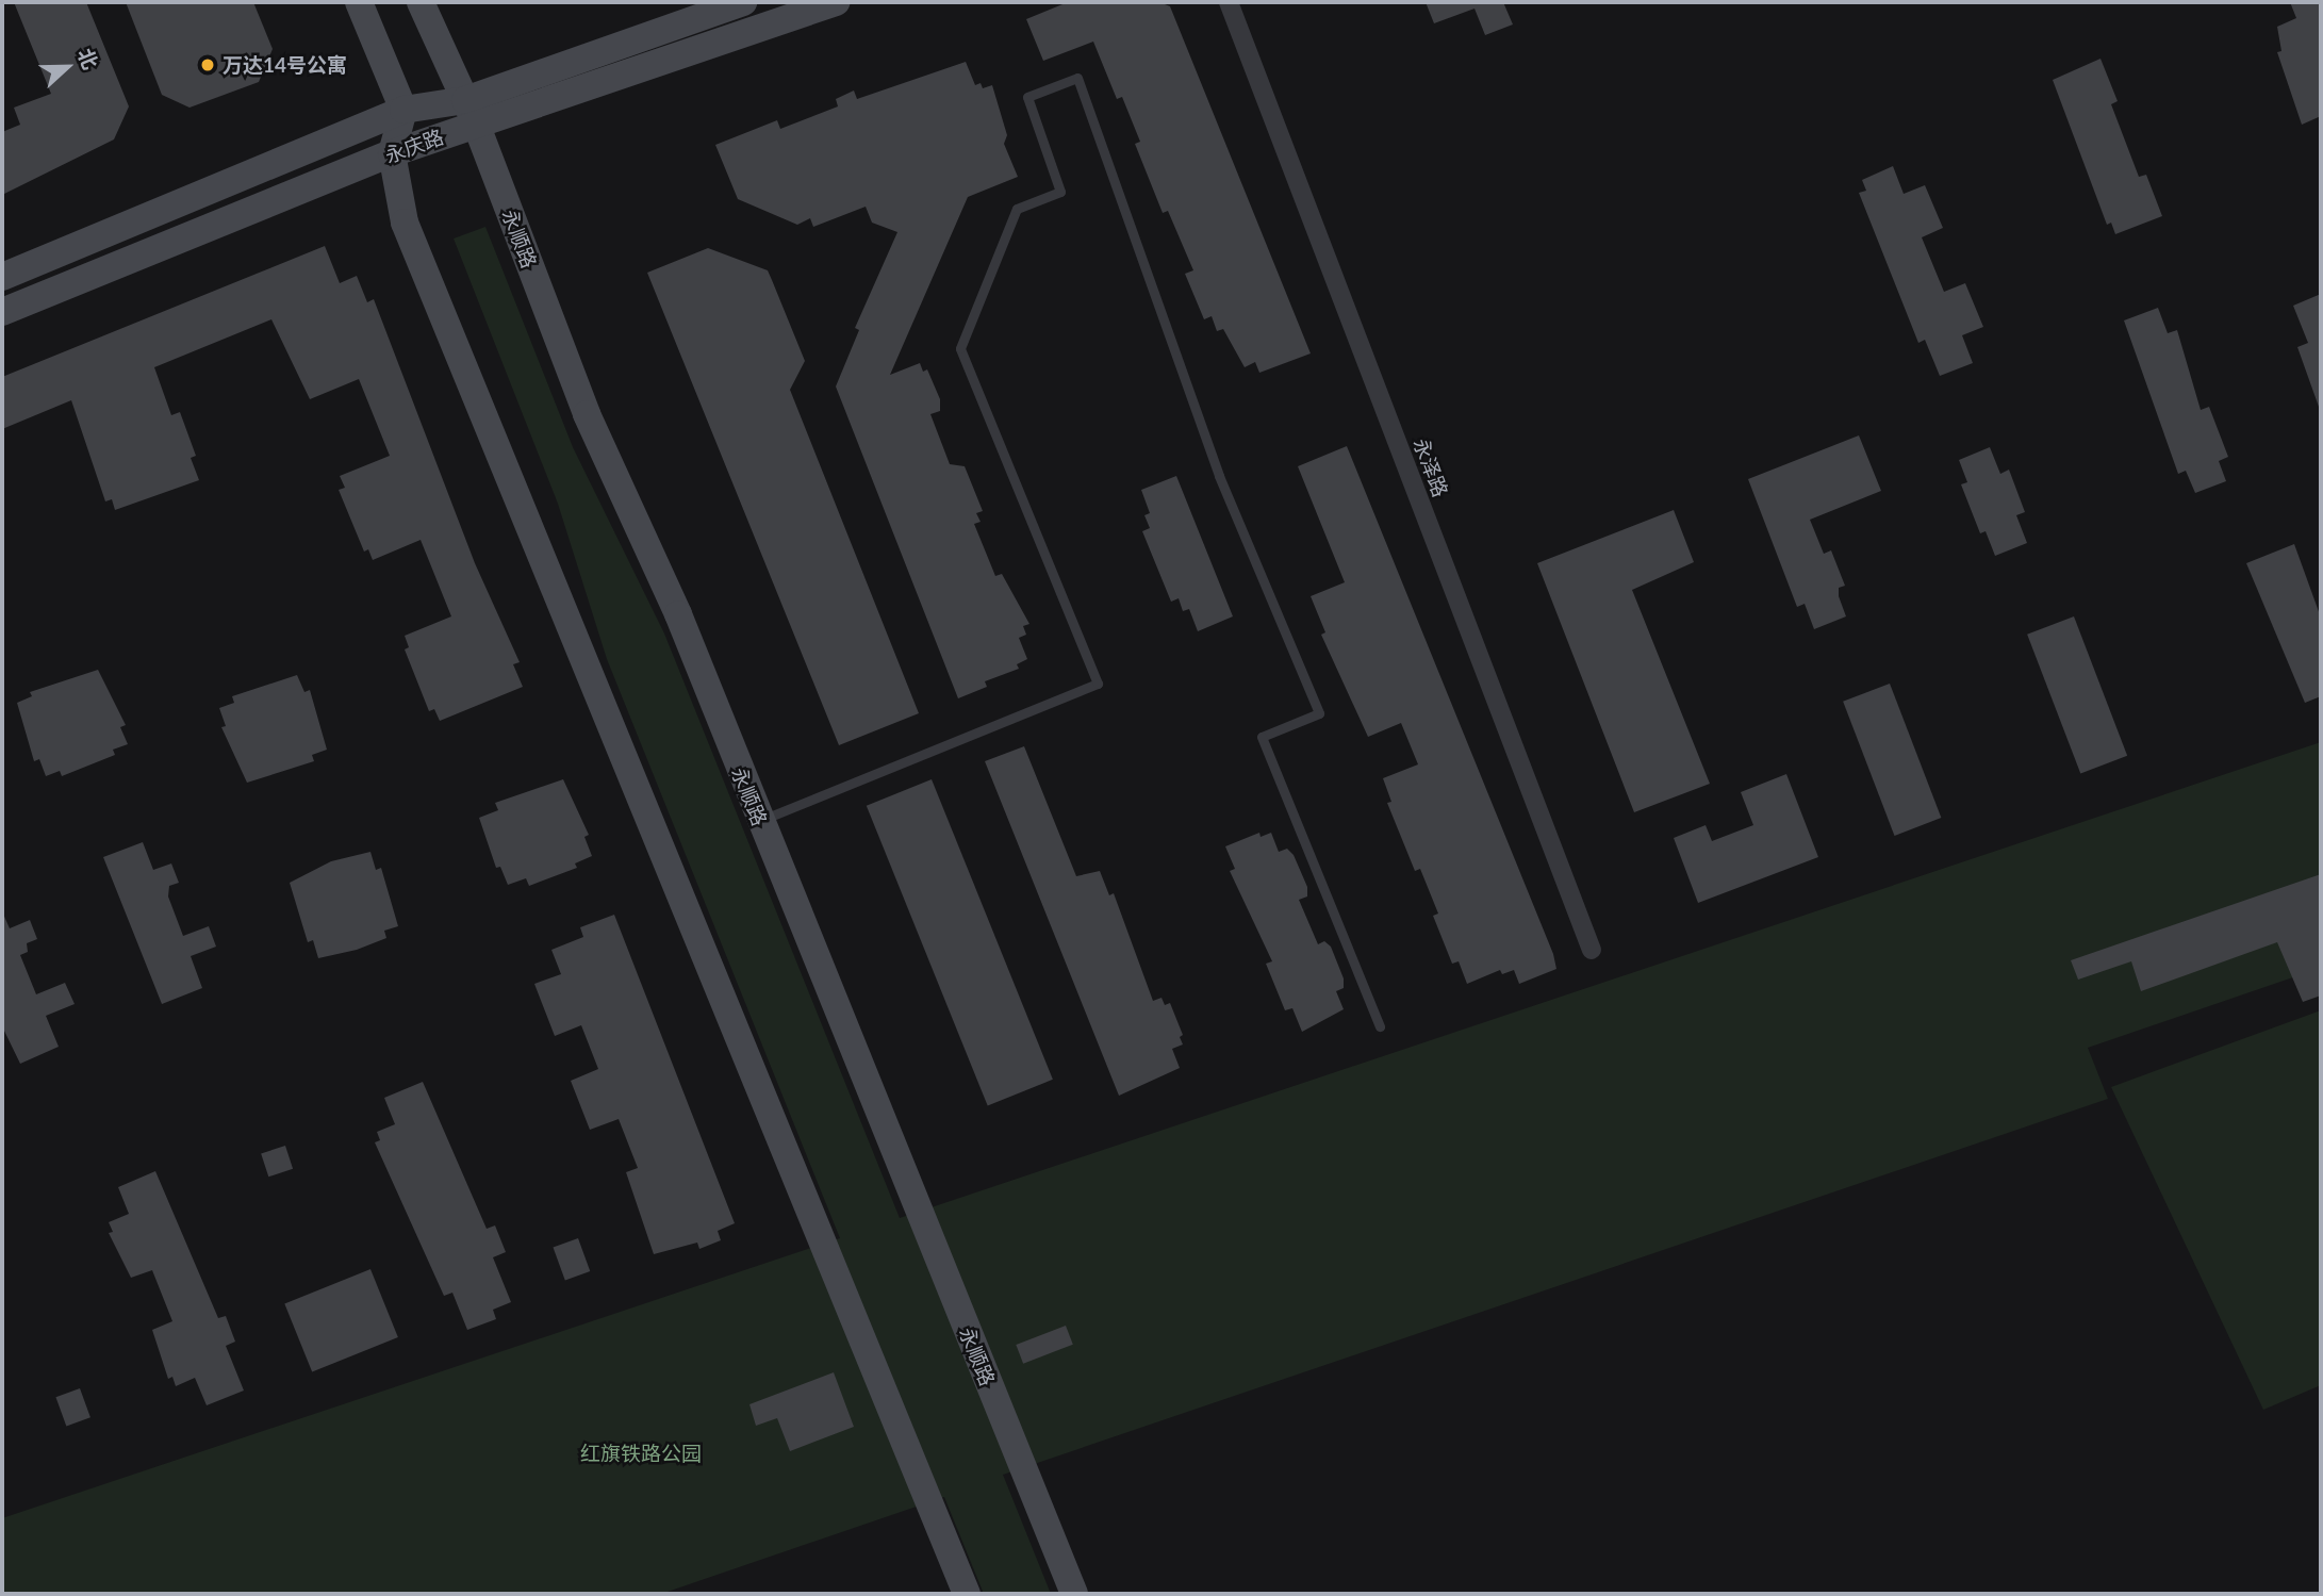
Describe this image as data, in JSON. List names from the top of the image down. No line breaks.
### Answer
{"streets":{"main road":["永庆路","永顺路"],"street":["永泽路"]},"crossings":[["永庆路","永顺路"]],"parks":["红旗铁路公园"],"places":["万达14号公寓"],"north":"right"}
